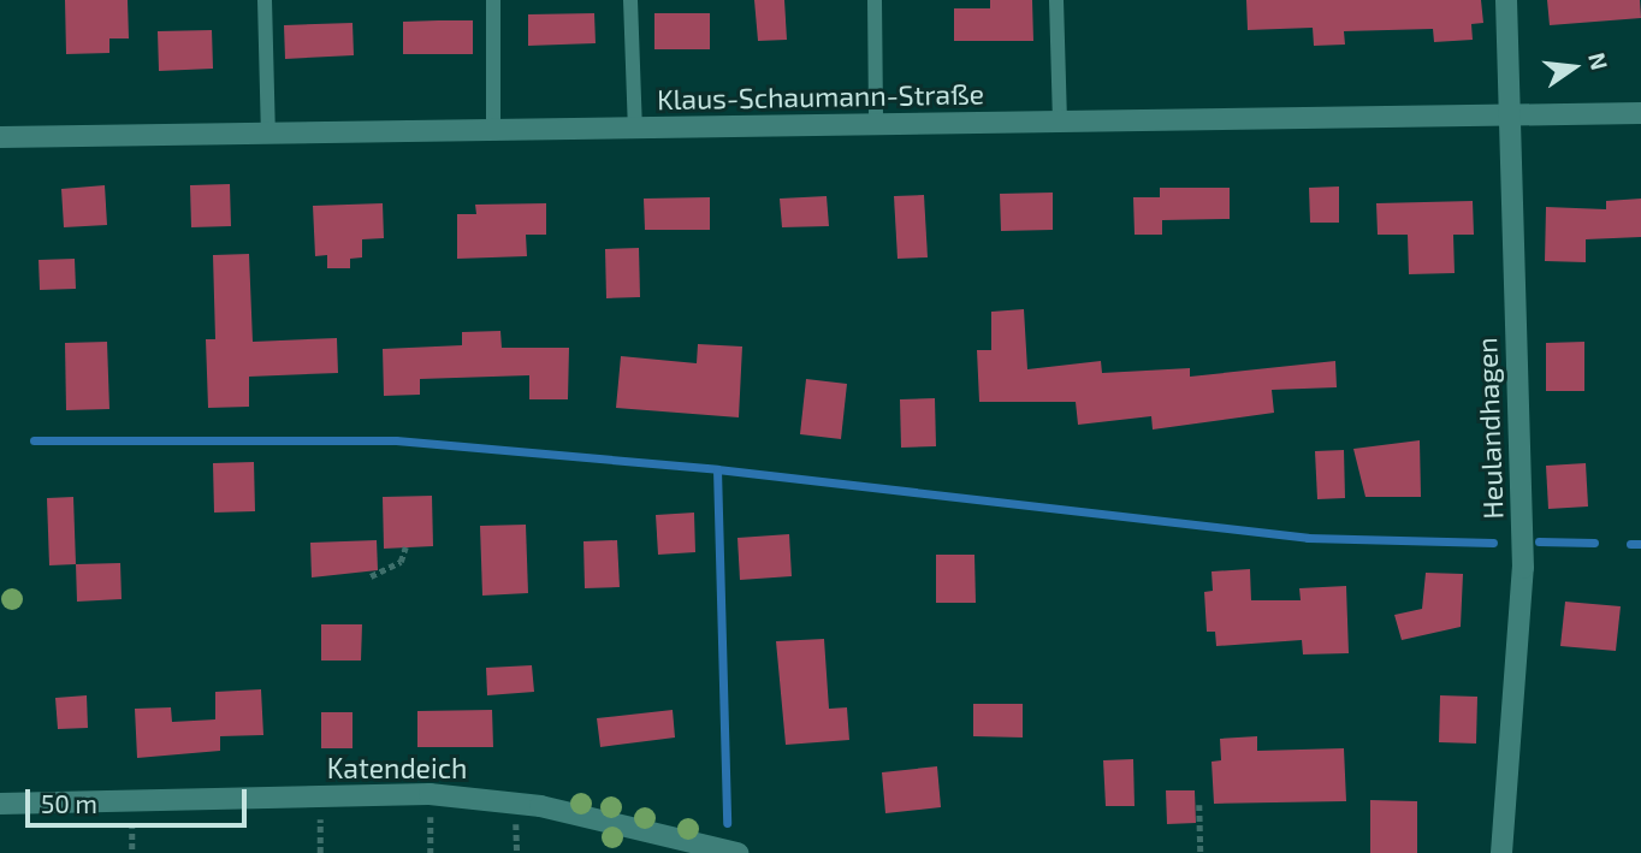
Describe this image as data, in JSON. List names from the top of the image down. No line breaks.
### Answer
{"streets":{"street":["Klaus-Schaumann-Straße","Heulandhagen","Katendeich"]},"crossings":[["Klaus-Schaumann-Straße","Heulandhagen"]],"scale_bar":"50 m","north":"right"}
